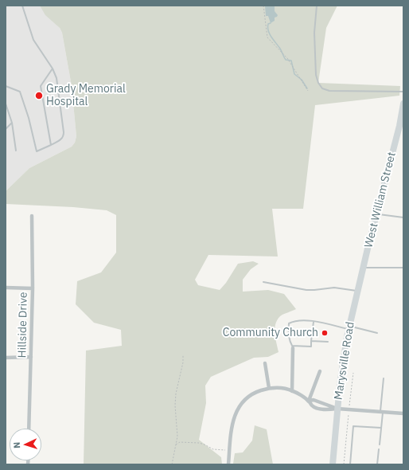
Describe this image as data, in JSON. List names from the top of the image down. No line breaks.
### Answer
{"streets":{"highway":["West William Street","Marysville Road"],"street":["Hillside Drive"]},"crossings":[["West William Street","Marysville Road"]],"places":["Grady Memorial Hospital","Community Church"],"north":"left"}
